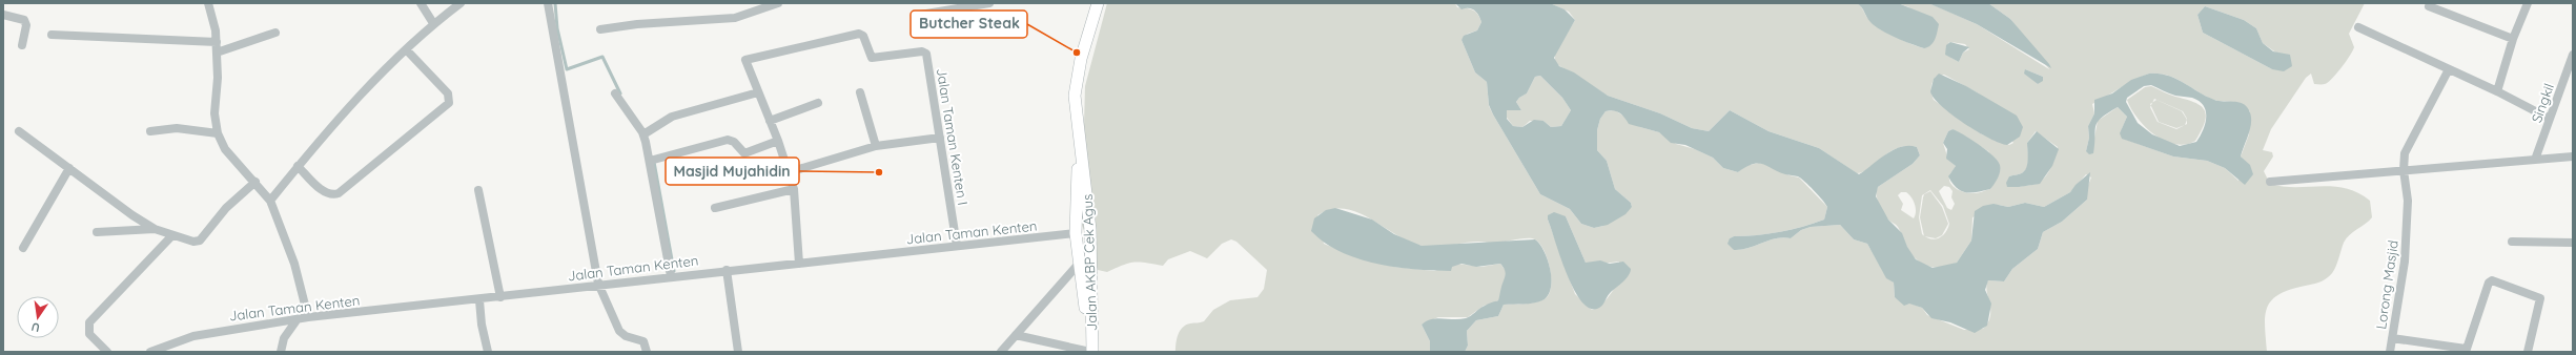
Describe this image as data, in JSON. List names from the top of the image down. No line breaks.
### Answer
{"streets":{"main road":["Jalan AKBP Cek Agus"],"street":["Singkil","Jalan Taman Kenten I","Jalan Taman Kenten","Lorong Masjid"]},"crossings":[["Jalan Taman Kenten I","Jalan Taman Kenten"],["Jalan Taman Kenten","Jalan AKBP Cek Agus"]],"places":["Butcher Steak","Masjid Mujahidin"],"north":"bottom"}
